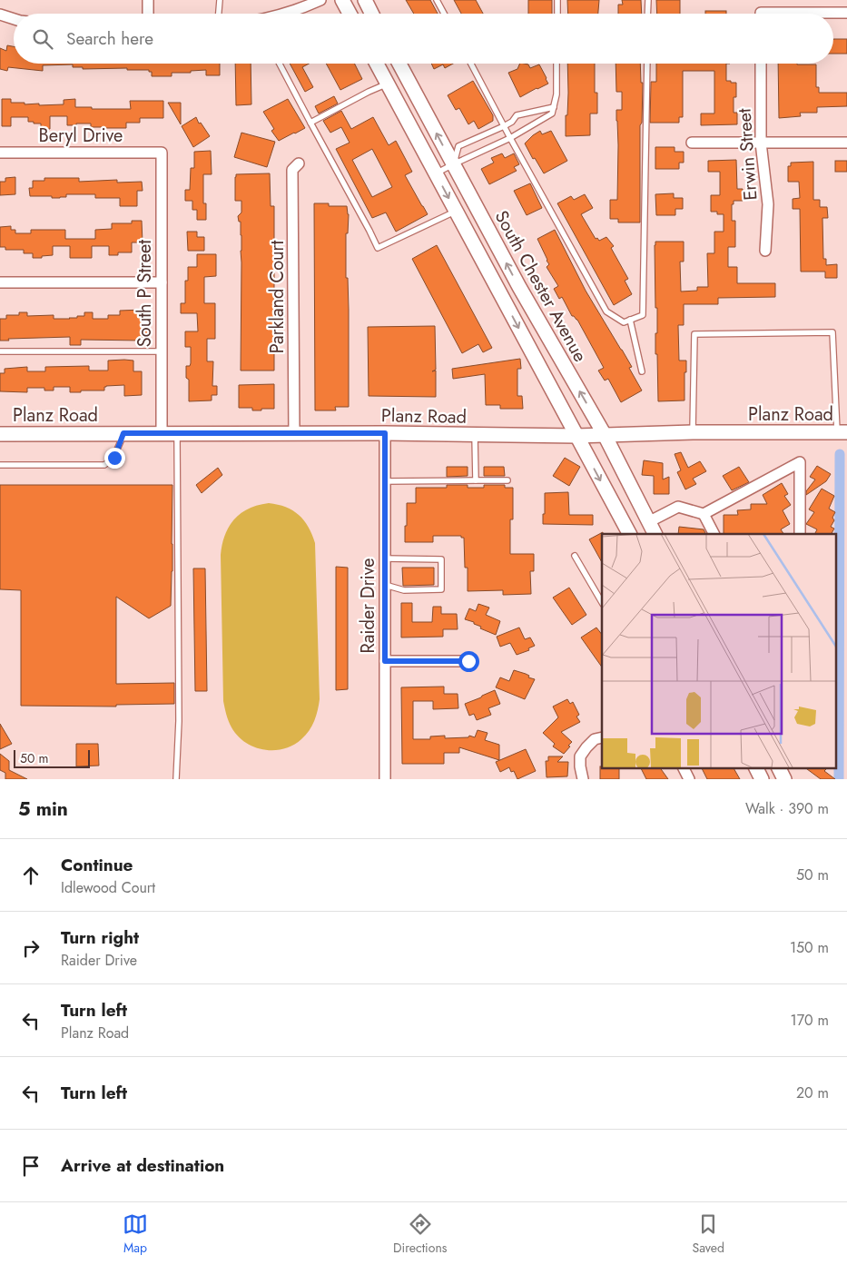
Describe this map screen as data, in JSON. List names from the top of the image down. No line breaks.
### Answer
{"streets":{"main road":["South Chester Avenue","Planz Road"],"street":["Beryl Drive","Erwin Street","South P Street","Parkland Court","Raider Drive"]},"crossings":[["Beryl Drive","South P Street"],["South Chester Avenue","Planz Road"],["South P Street","Planz Road"],["Parkland Court","Planz Road"],["Planz Road","Raider Drive"]],"scale_bar":"50 m","page":{"search":"Search here","scale":"50 m","heading":["5 min","Walk · 390 m"],"list":[["Continue","Idlewood Court","50 m"],["Turn right","Raider Drive","150 m"],["Turn left","Planz Road","170 m"],["Turn left","20 m"],"Arrive at destination"],"nav":["Map","Directions","Saved"]}}
